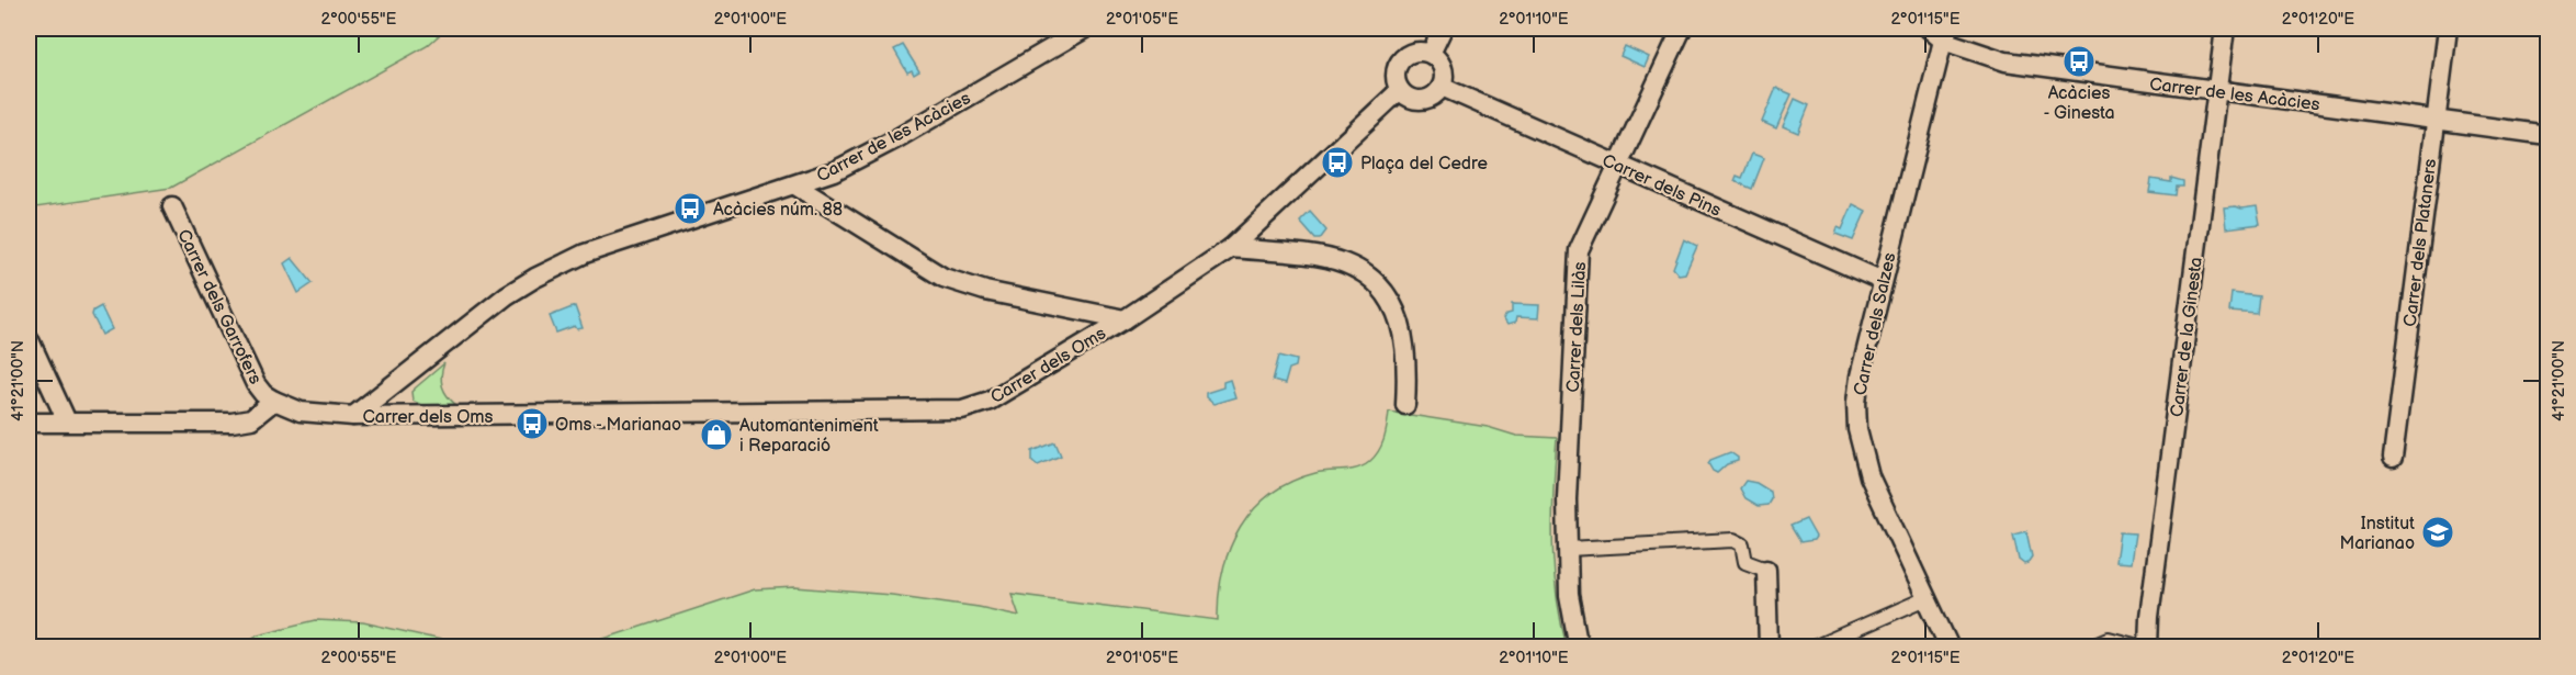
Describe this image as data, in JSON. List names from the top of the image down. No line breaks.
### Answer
{"streets":{"street":["Carrer de les Acàcies","Carrer dels Pins","Carrer dels Plataners","Carrer dels Garrofers","Carrer dels Salzes","Carrer dels Lilàs","Carrer de la Ginesta","Carrer dels Oms"]},"crossings":[["Carrer de les Acàcies","Carrer dels Plataners"],["Carrer de les Acàcies","Carrer dels Salzes"],["Carrer de les Acàcies","Carrer de la Ginesta"],["Carrer de les Acàcies","Carrer dels Oms"],["Carrer dels Pins","Carrer dels Salzes"],["Carrer dels Pins","Carrer dels Lilàs"],["Carrer dels Pins","Carrer dels Oms"],["Carrer dels Garrofers","Carrer dels Oms"]],"places":{"bus stop":["Acàcies - Ginesta","Plaça del Cedre","Acàcies núm. 88","Oms - Marianao"],"shop":["Automanteniment i Reparació"],"school or university":["Institut Marianao"]},"coordinates":["2°00'55\"E","2°01'00\"E","2°01'05\"E","2°01'10\"E","2°01'15\"E","2°01'20\"E","41°21'00\"N"]}
